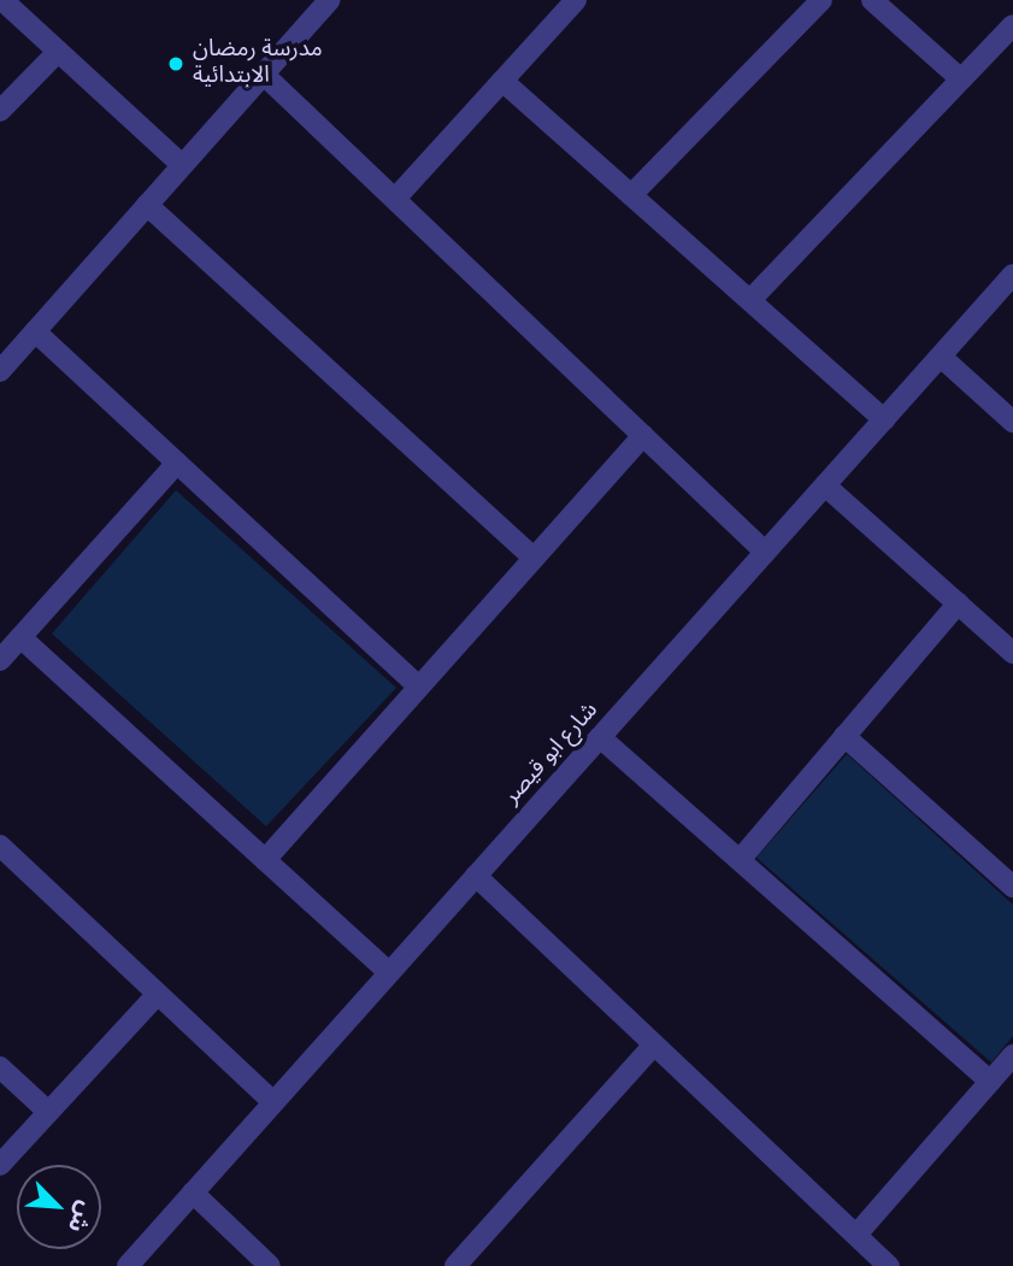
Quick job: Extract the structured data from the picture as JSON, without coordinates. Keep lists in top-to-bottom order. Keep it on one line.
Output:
{"streets":{"street":["شارع ابو قيصر"]},"places":["مدرسة رمضان الابتدائية"],"north":"bottom right"}
